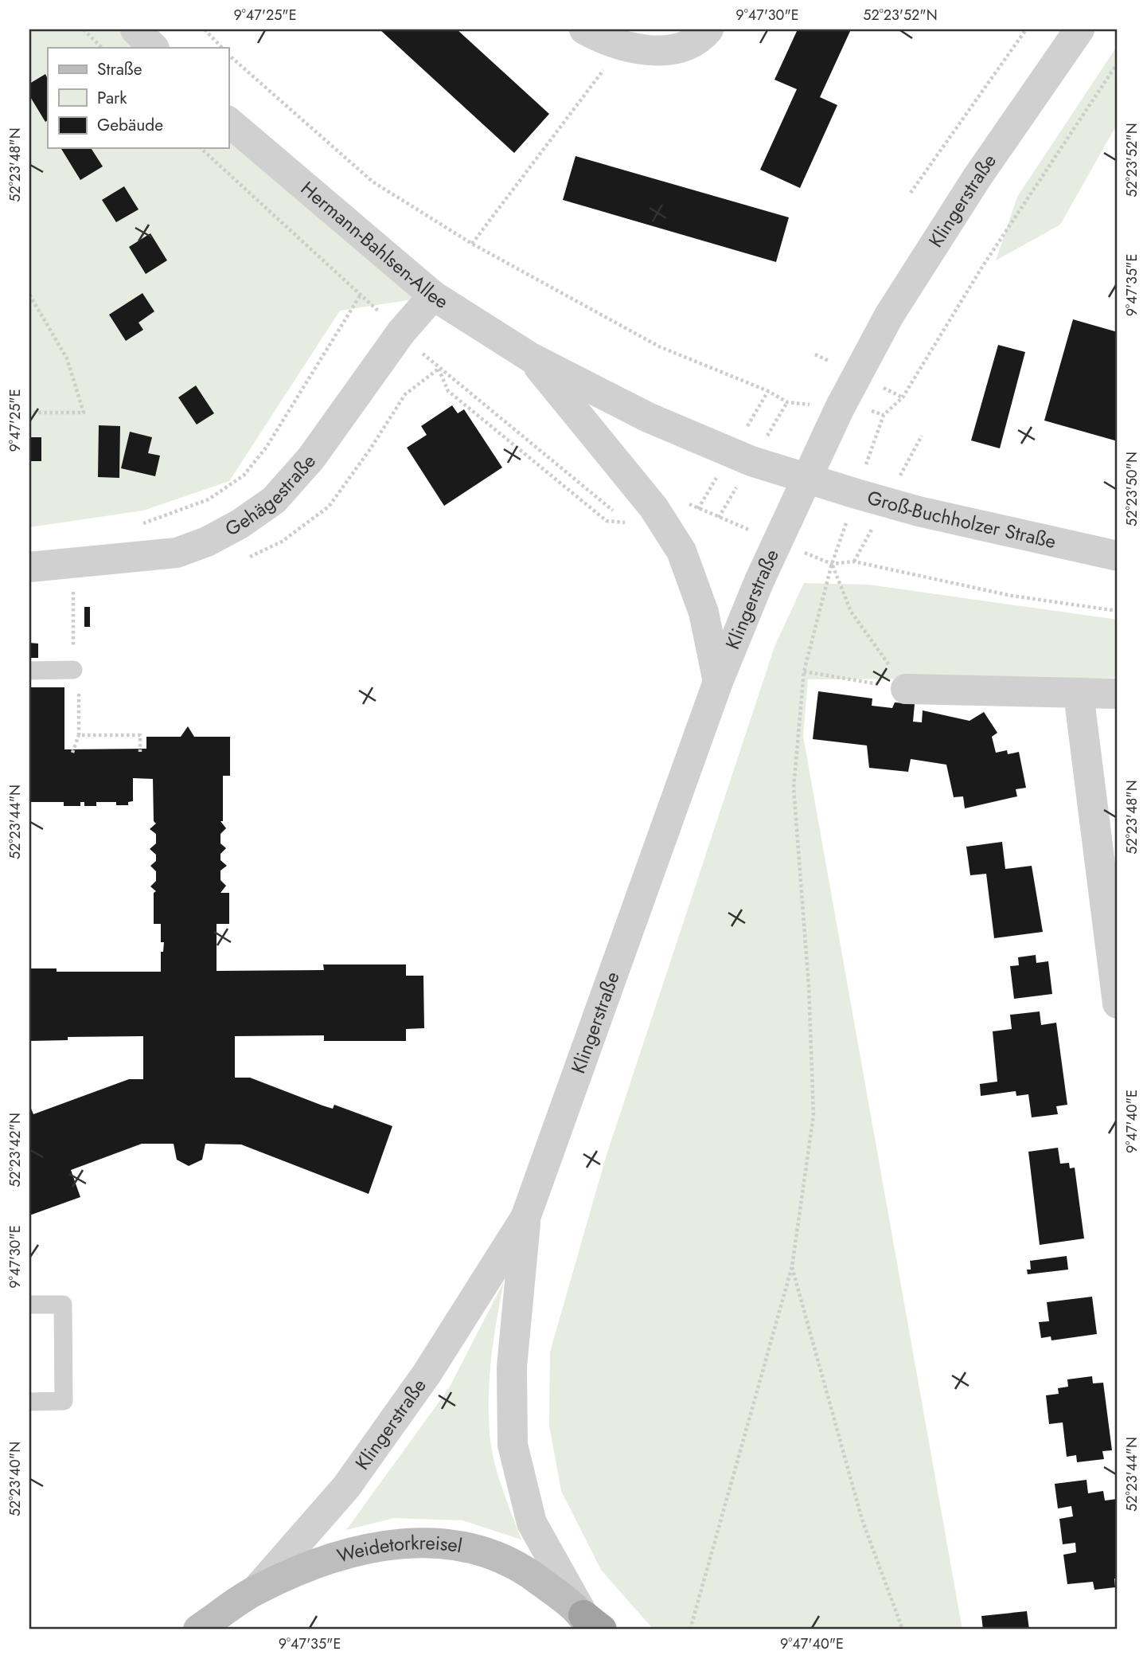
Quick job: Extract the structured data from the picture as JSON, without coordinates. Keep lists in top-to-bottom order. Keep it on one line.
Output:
{"streets":{"main road":["Weidetorkreisel"],"street":["Klingerstraße","Hermann-Bahlsen-Allee","Gehägestraße","Groß-Buchholzer Straße"]},"crossings":[["Klingerstraße","Hermann-Bahlsen-Allee"],["Klingerstraße","Groß-Buchholzer Straße"],["Klingerstraße","Weidetorkreisel"],["Hermann-Bahlsen-Allee","Gehägestraße"],["Hermann-Bahlsen-Allee","Groß-Buchholzer Straße"]],"legend":["Straße","Park","Gebäude"],"coordinates":["9°47'25\"E","9°47'30\"E","52°23'52\"N","52°23'48\"N","9°47'35\"E","52°23'50\"N","52°23'44\"N","9°47'40\"E","52°23'42\"N","52°23'40\"N"]}
